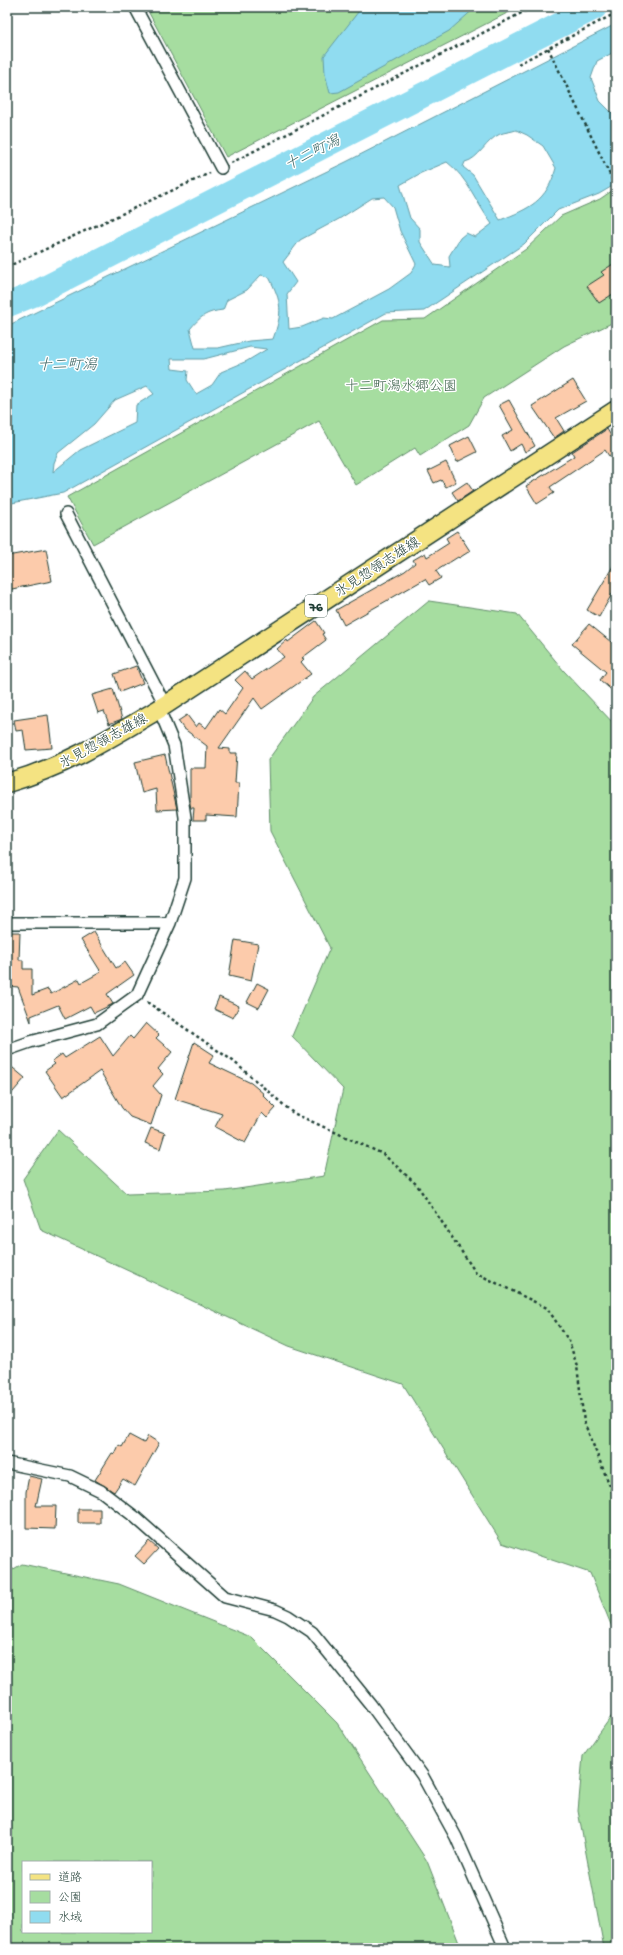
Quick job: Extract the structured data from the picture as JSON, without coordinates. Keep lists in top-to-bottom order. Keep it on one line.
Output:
{"streets":{"main road":["氷見惣領志雄線","76"]},"water":["十二町潟"],"parks":["十二町潟水郷公園"],"legend":["道路","公園","水域"]}
